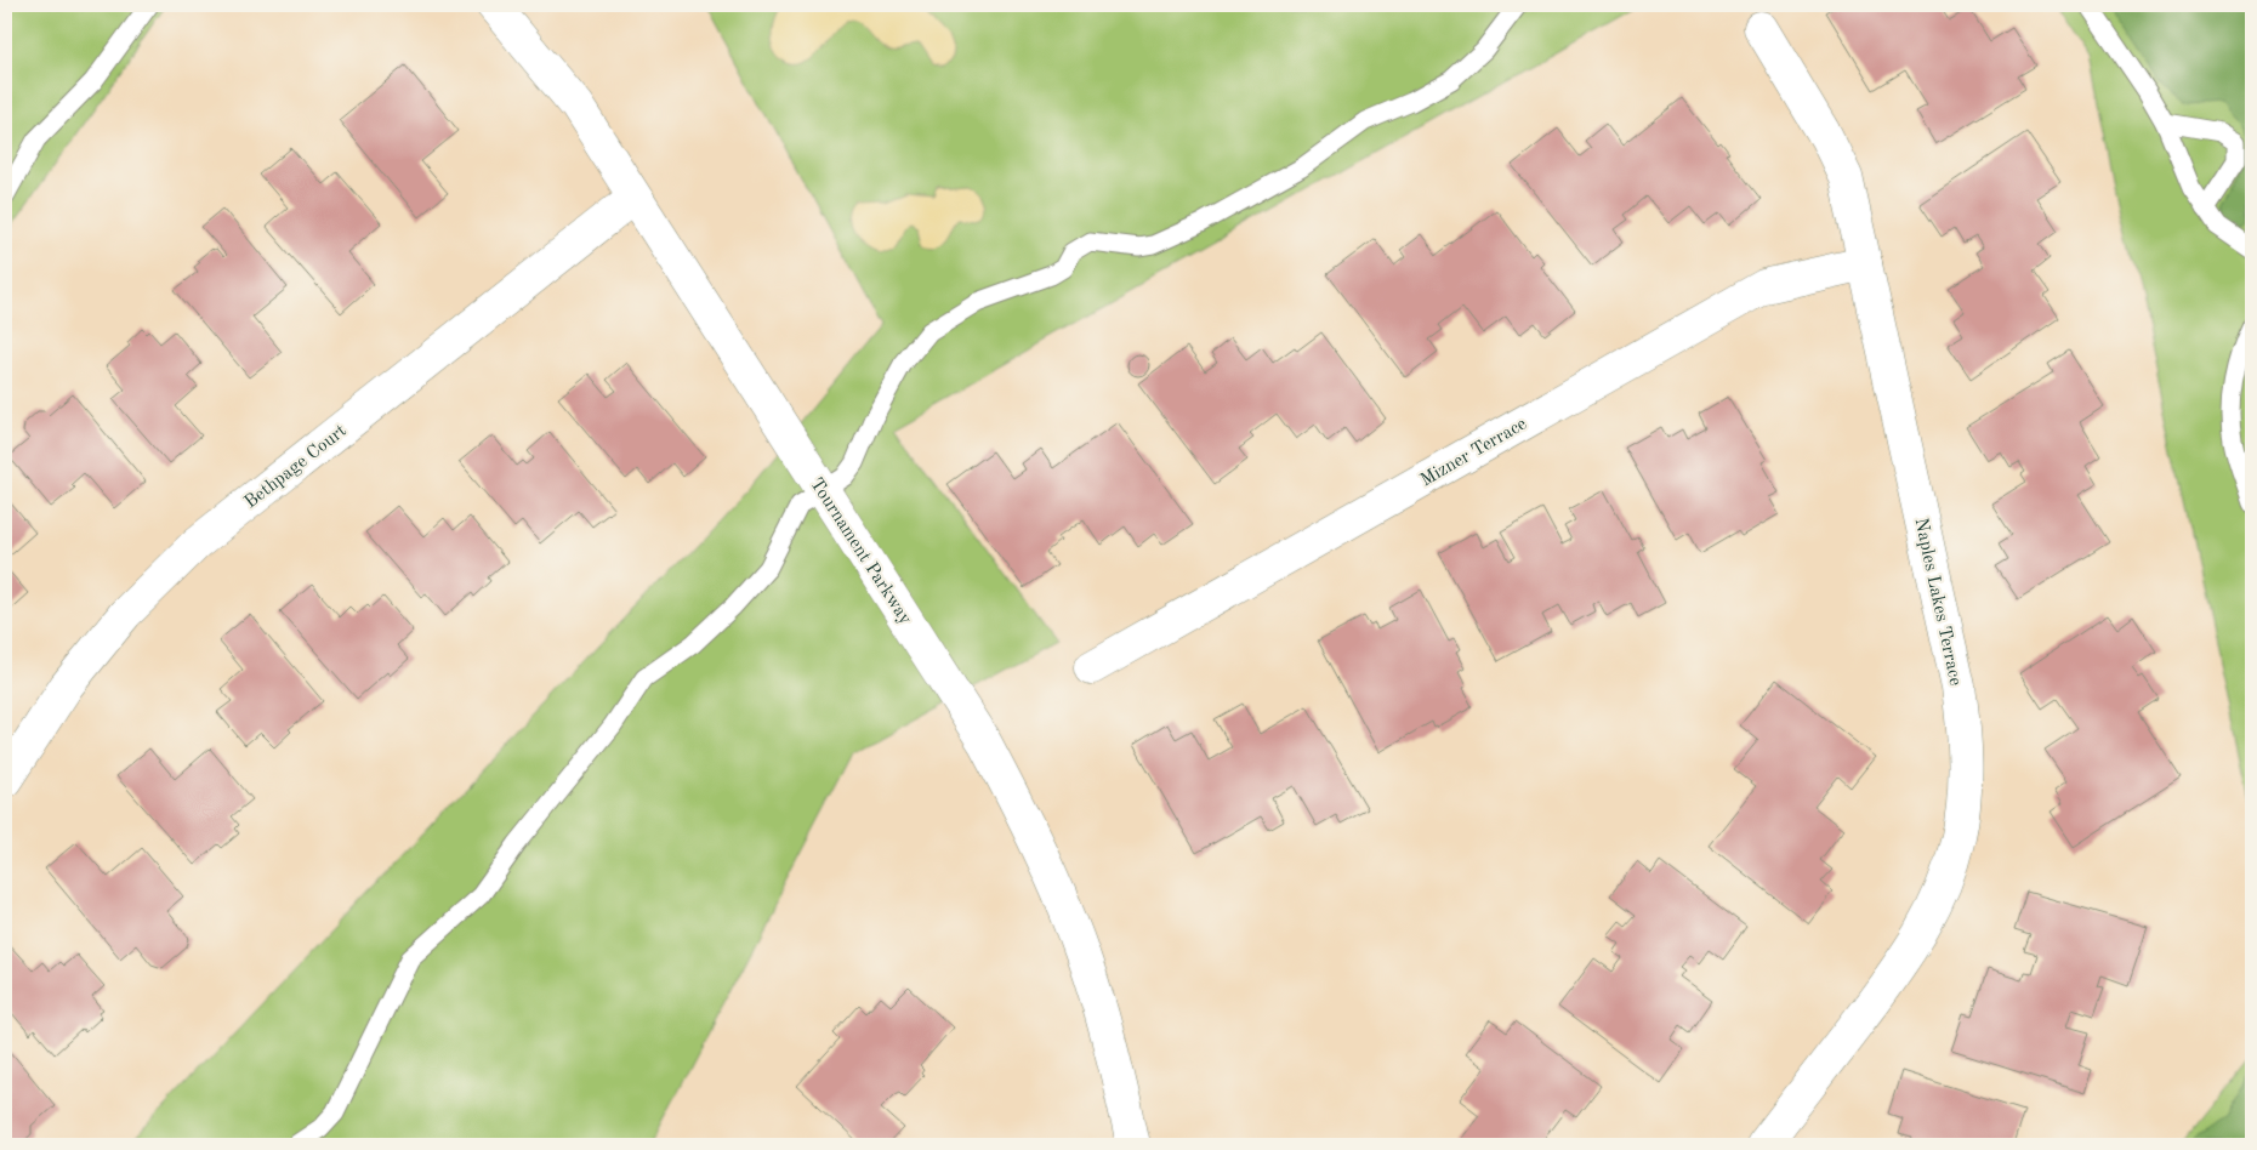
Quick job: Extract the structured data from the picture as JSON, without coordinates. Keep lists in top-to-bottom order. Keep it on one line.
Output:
{"streets":{"street":["Mizner Terrace","Bethpage Court","Tournament Parkway","Naples Lakes Terrace"]},"crossings":[["Mizner Terrace","Naples Lakes Terrace"],["Bethpage Court","Tournament Parkway"]]}
